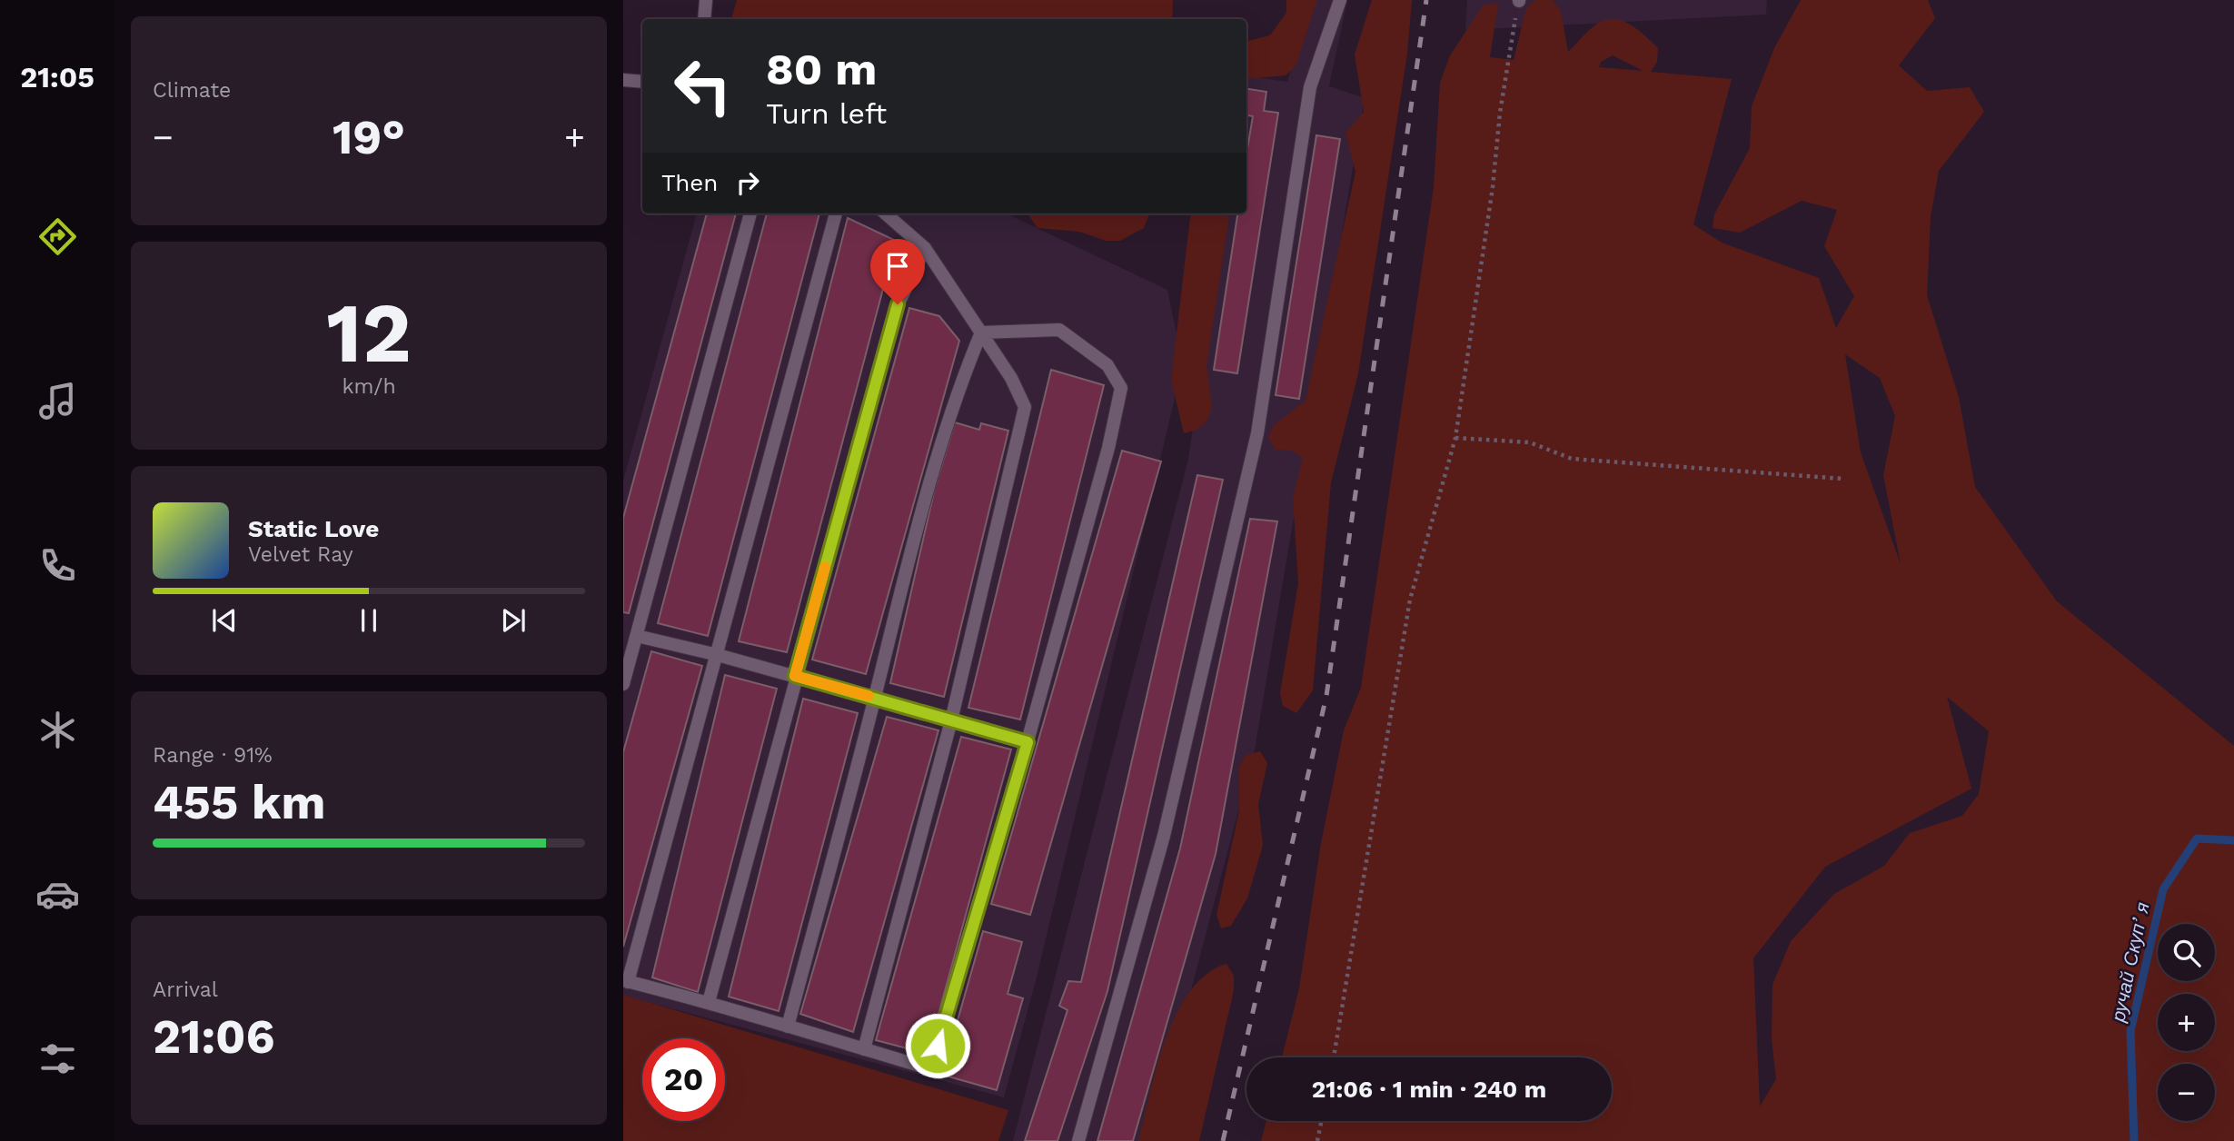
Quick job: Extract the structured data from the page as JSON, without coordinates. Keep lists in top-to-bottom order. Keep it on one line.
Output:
{"water":["ручай Скупʼя"],"page":{"tabs":"21:05","tile":["Climate",["12","km/h"],["Range · 91%","455 km"],["Arrival","21:06"]],"turn":["80 m","Turn left"],"heat":["−","19°","+"],"then":"Then","song":["Static Love","Velvet Ray"],"map_buttons":["+","−"],"limit":"20","trip":"21:06 · 1 min · 240 m"}}
